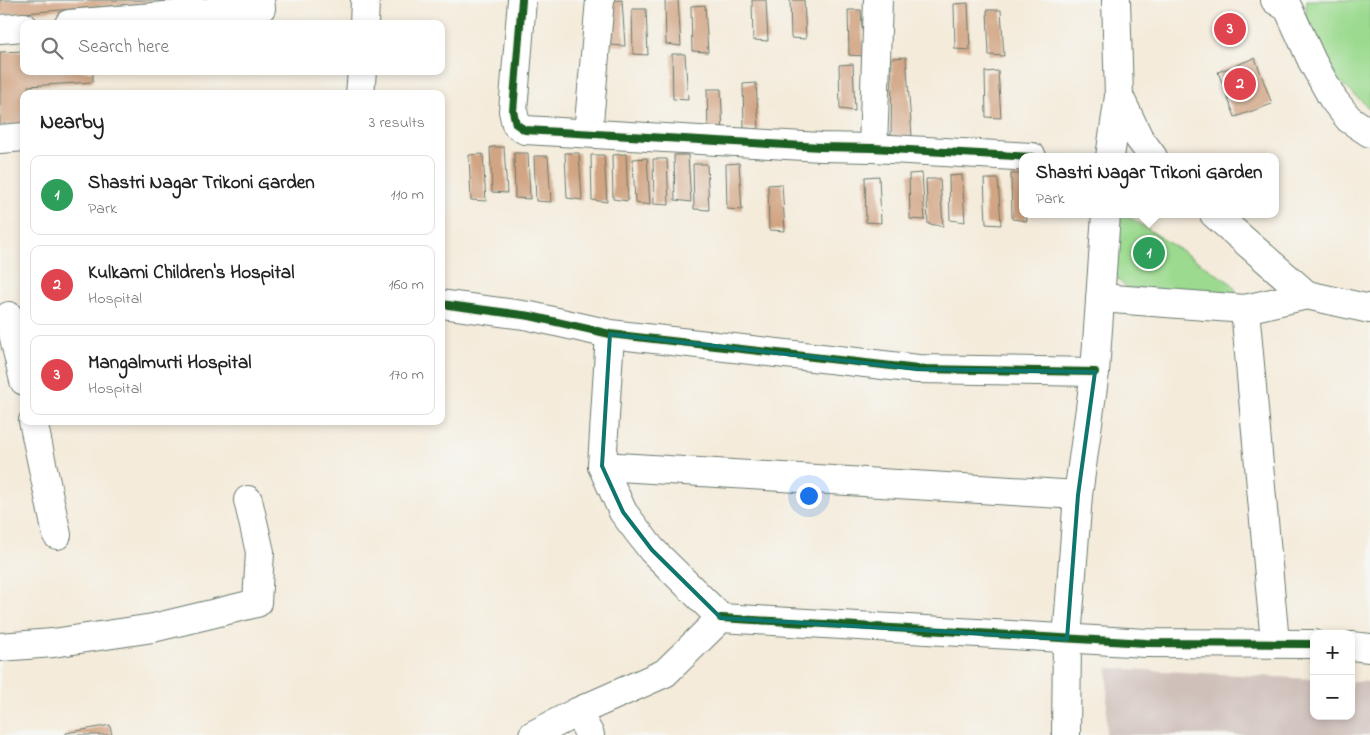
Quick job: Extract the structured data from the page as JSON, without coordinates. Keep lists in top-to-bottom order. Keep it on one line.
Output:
{"page":{"pins":["3","2","1"],"search":"Search here","heading":["Nearby","3 results"],"popup":["Shastri Nagar Trikoni Garden","Park"],"list":[{"mark":"1","name":"Shastri Nagar Trikoni Garden","note":"Park","value":"110 m"},{"mark":"2","name":"Kulkarni Children's Hospital","note":"Hospital","value":"160 m"},{"mark":"3","name":"Mangalmurti Hospital","note":"Hospital","value":"170 m"}],"map_buttons":["+","−"]}}
